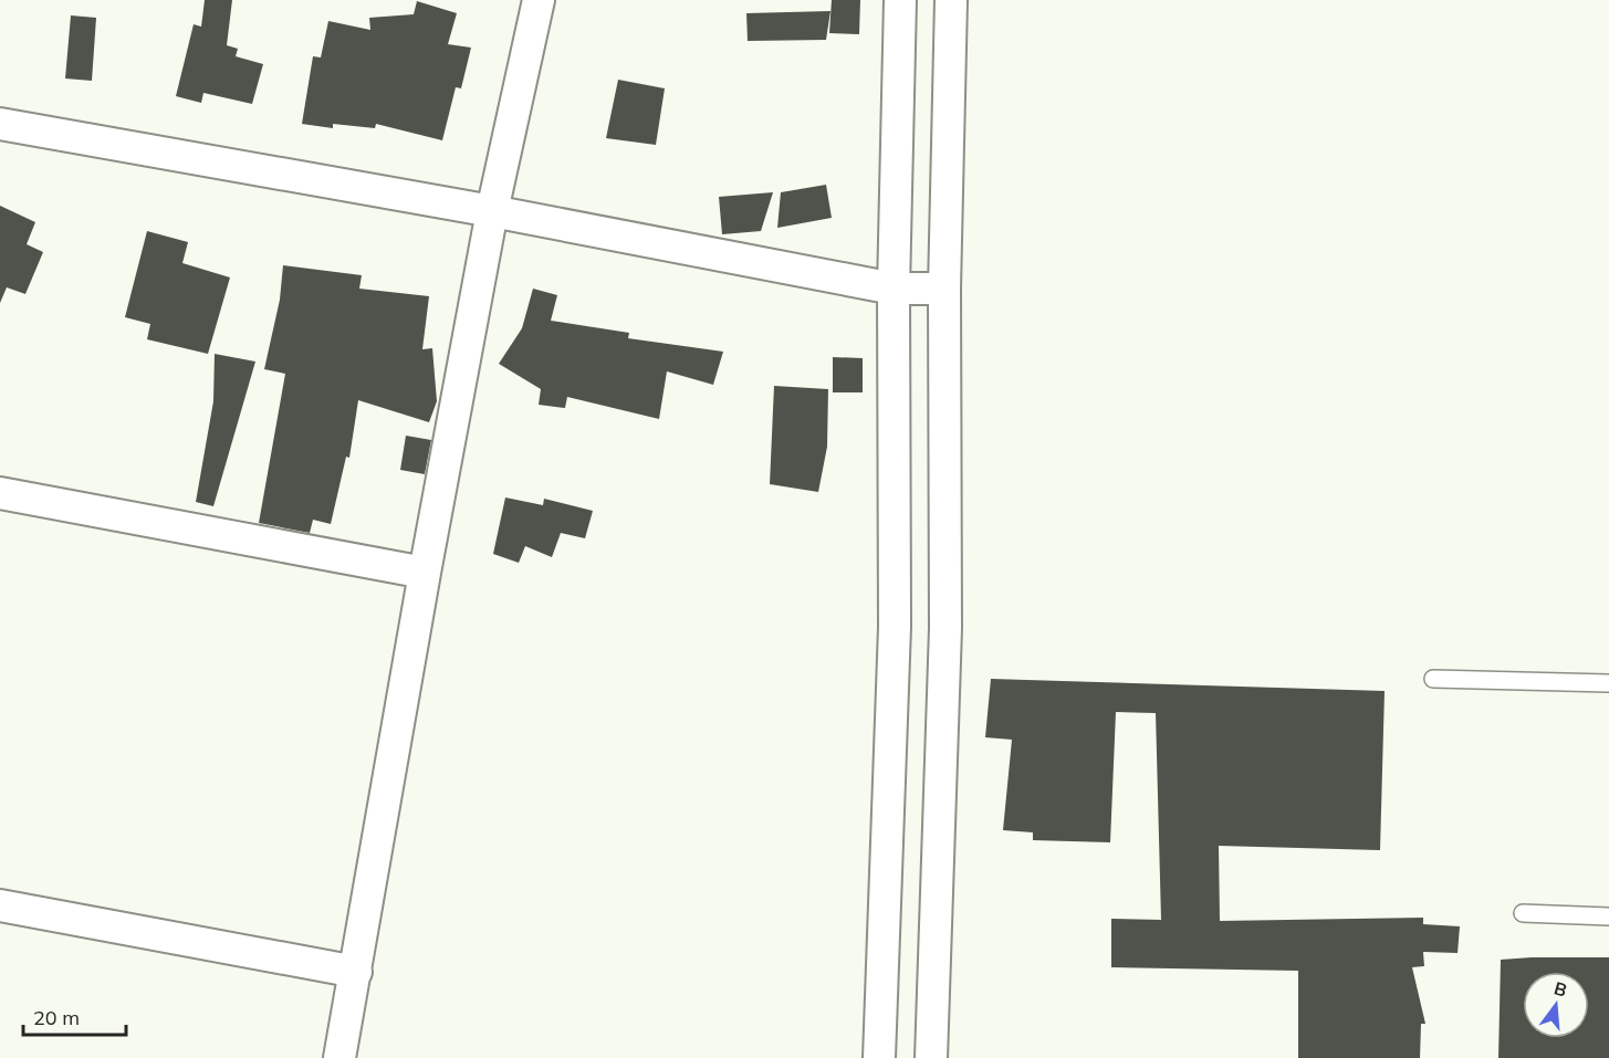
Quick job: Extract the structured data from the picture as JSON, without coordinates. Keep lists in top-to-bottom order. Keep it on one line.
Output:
{"scale_bar":"20 m","north":"top"}
